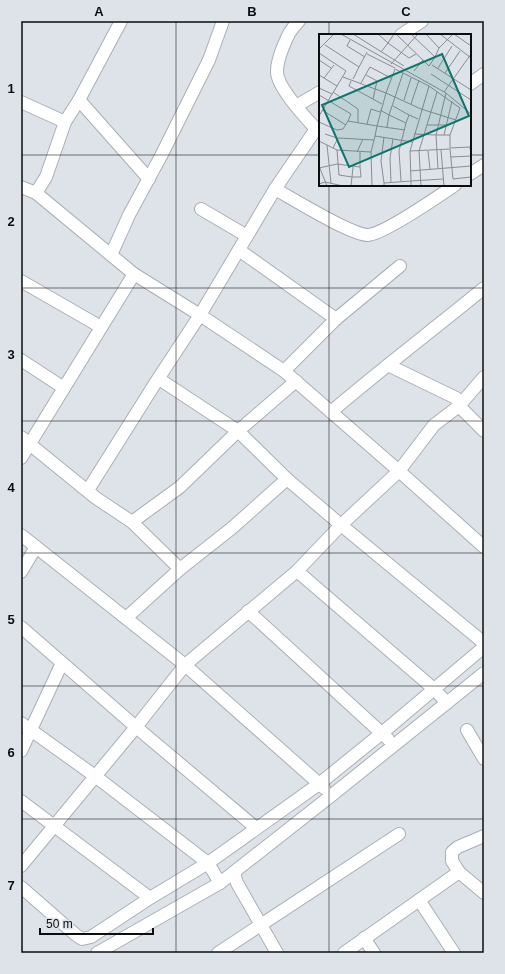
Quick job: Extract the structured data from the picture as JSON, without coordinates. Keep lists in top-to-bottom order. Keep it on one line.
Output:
{"scale_bar":"50 m","grid":{"columns":["A","B","C"],"rows":["1","2","3","4","5","6","7"]}}
